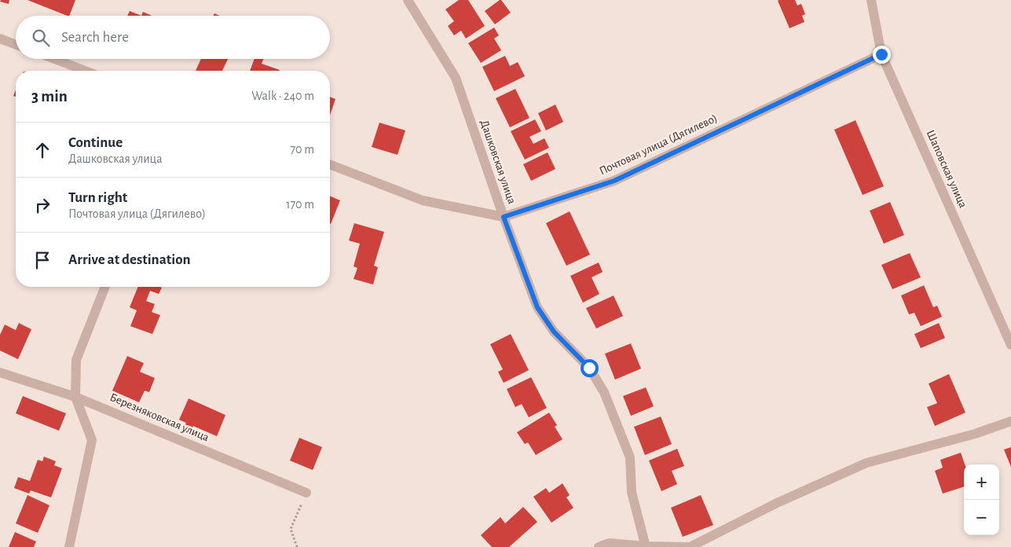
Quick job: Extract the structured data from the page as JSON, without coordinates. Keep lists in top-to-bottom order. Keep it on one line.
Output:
{"streets":{"street":["Почтовая улица (Дягилево)","Дашковская улица","Шаповская улица","Березняковская улица"]},"crossings":[["Почтовая улица (Дягилево)","Дашковская улица"],["Почтовая улица (Дягилево)","Шаповская улица"]],"page":{"search":"Search here","heading":["3 min","Walk · 240 m"],"list":[["Continue","Дашковская улица","70 m"],["Turn right","Почтовая улица (Дягилево)","170 m"],"Arrive at destination"],"map_buttons":["+","−"]}}
